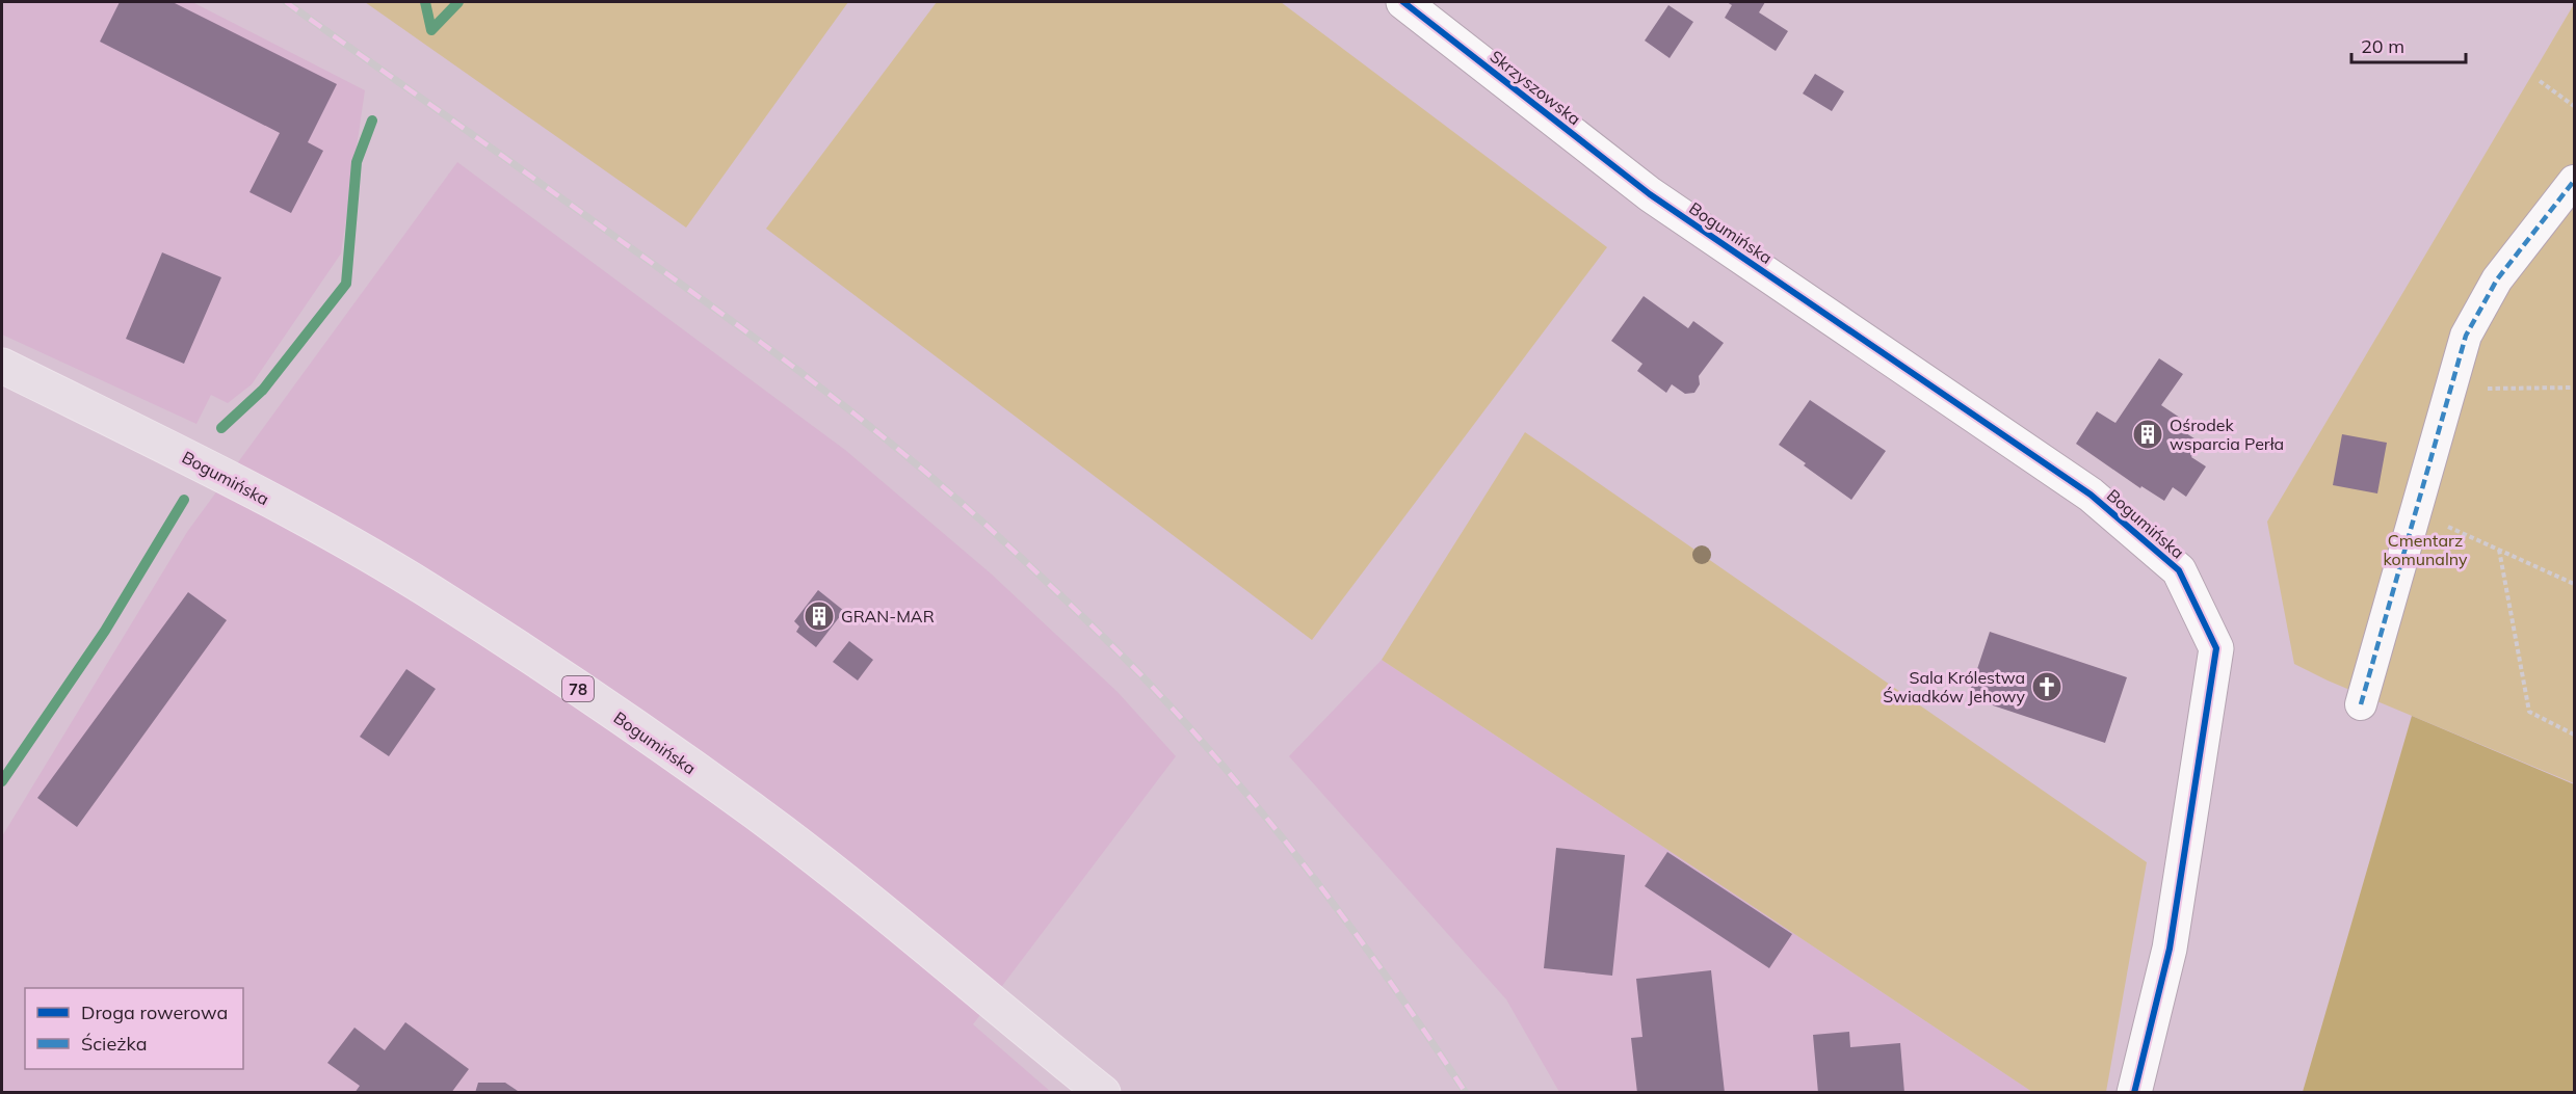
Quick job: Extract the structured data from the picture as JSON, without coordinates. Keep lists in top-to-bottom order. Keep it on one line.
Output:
{"streets":{"main road":["Bogumińska","78"],"street":["Skrzyszowska"]},"crossings":[["Skrzyszowska","Bogumińska"]],"parks":["Cmentarz komunalny"],"places":{"building":["Ośrodek wsparcia Perła","GRAN-MAR"],"church":["Sala Królestwa Świadków Jehowy"]},"legend":["Droga rowerowa","Ścieżka"],"scale_bar":"20 m"}
